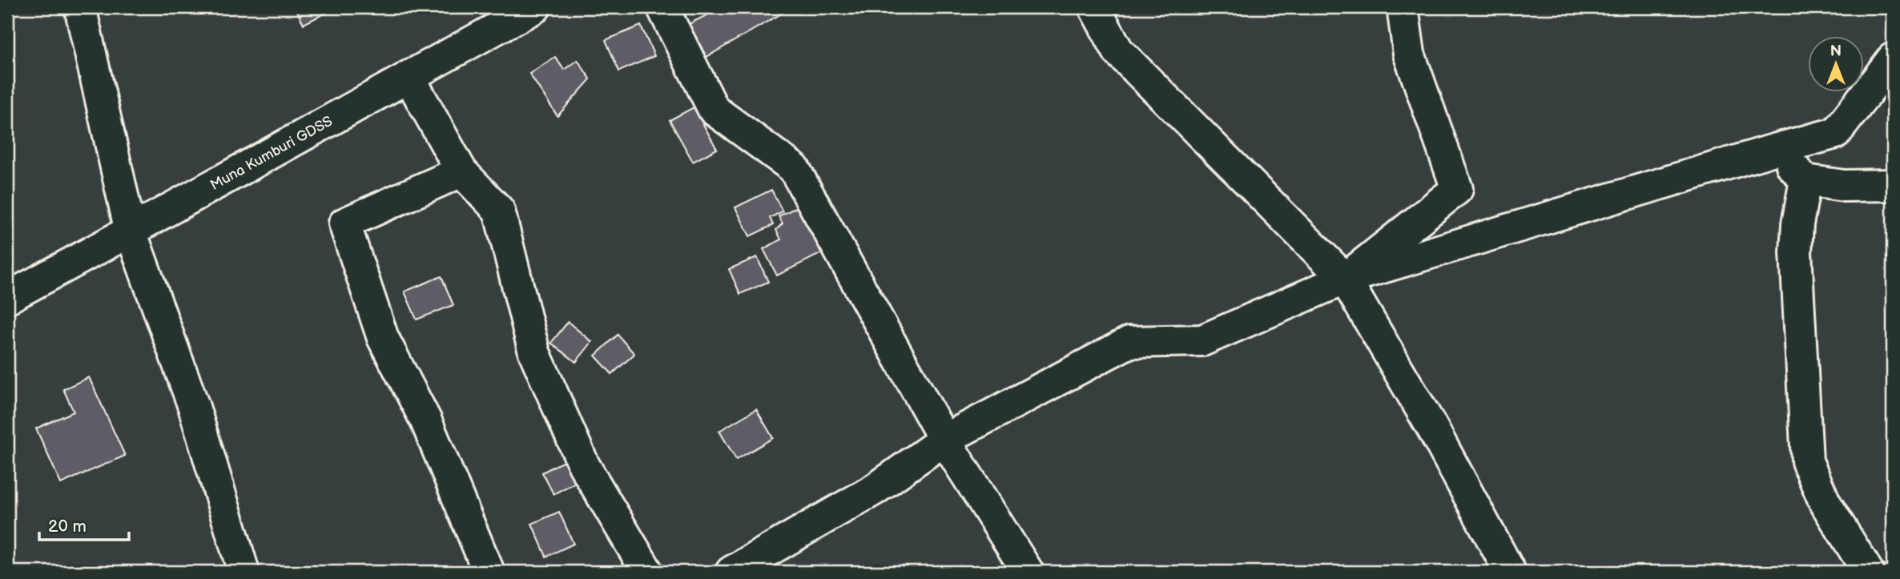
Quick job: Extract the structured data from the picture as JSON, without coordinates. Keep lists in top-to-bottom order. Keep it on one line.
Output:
{"streets":{"main road":["Muna Kumburi GDSS"]},"scale_bar":"20 m","north":"top"}
